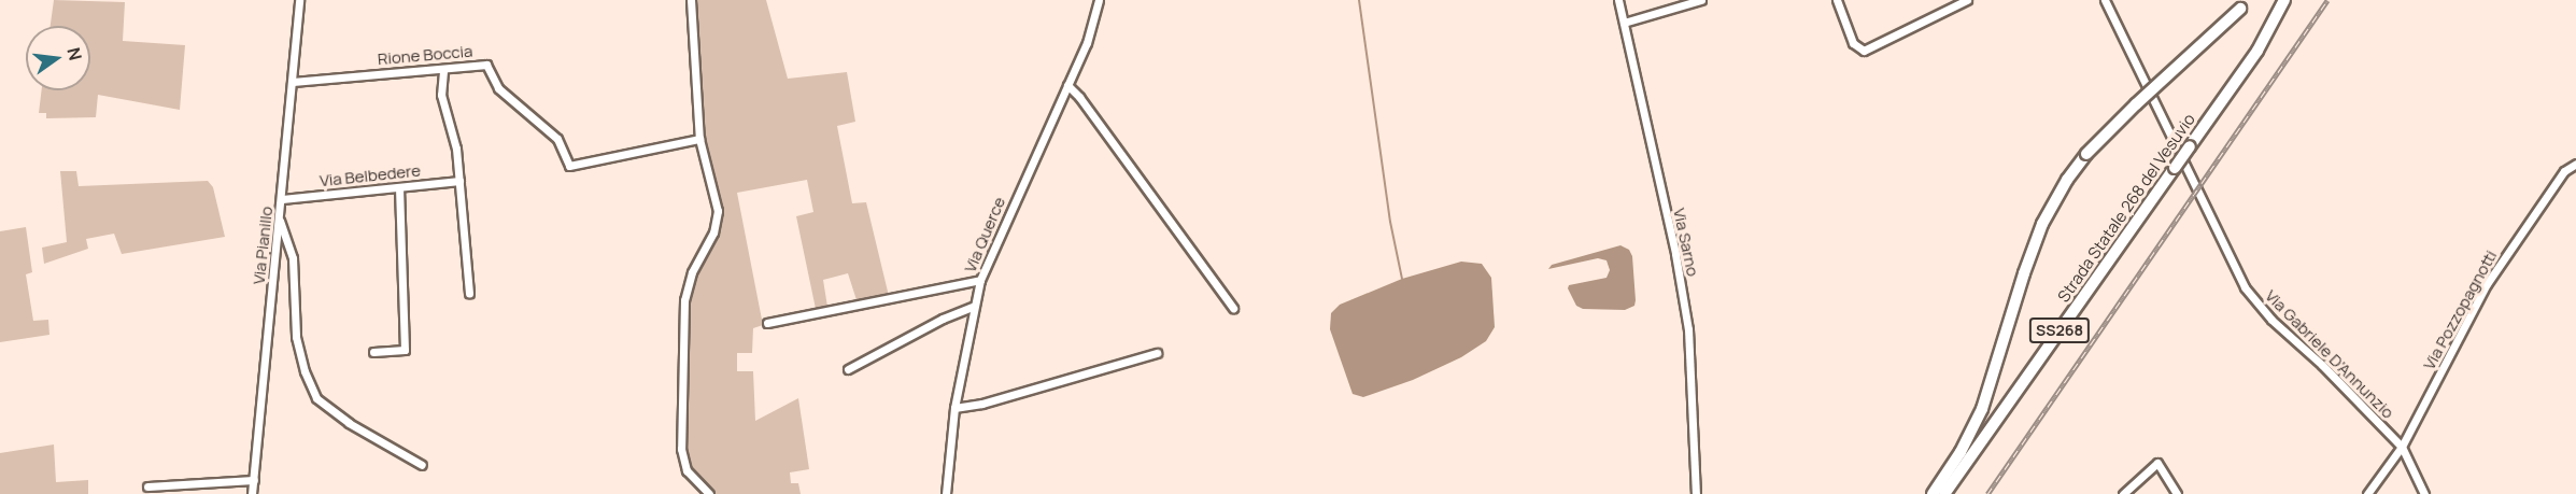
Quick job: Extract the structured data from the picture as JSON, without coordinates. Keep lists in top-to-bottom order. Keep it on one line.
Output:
{"streets":{"highway":["Strada Statale 268 del Vesuvio","SS268"],"street":["Rione Boccia","Via Belbedere","Via Querce","Via Sarno","Via Pianillo","Via Pozzopagnotti","Via Gabriele D'Annunzio"]},"crossings":[["Rione Boccia","Via Pianillo"],["Via Belbedere","Via Pianillo"],["Via Pozzopagnotti","Via Gabriele D'Annunzio"]],"north":"right"}
